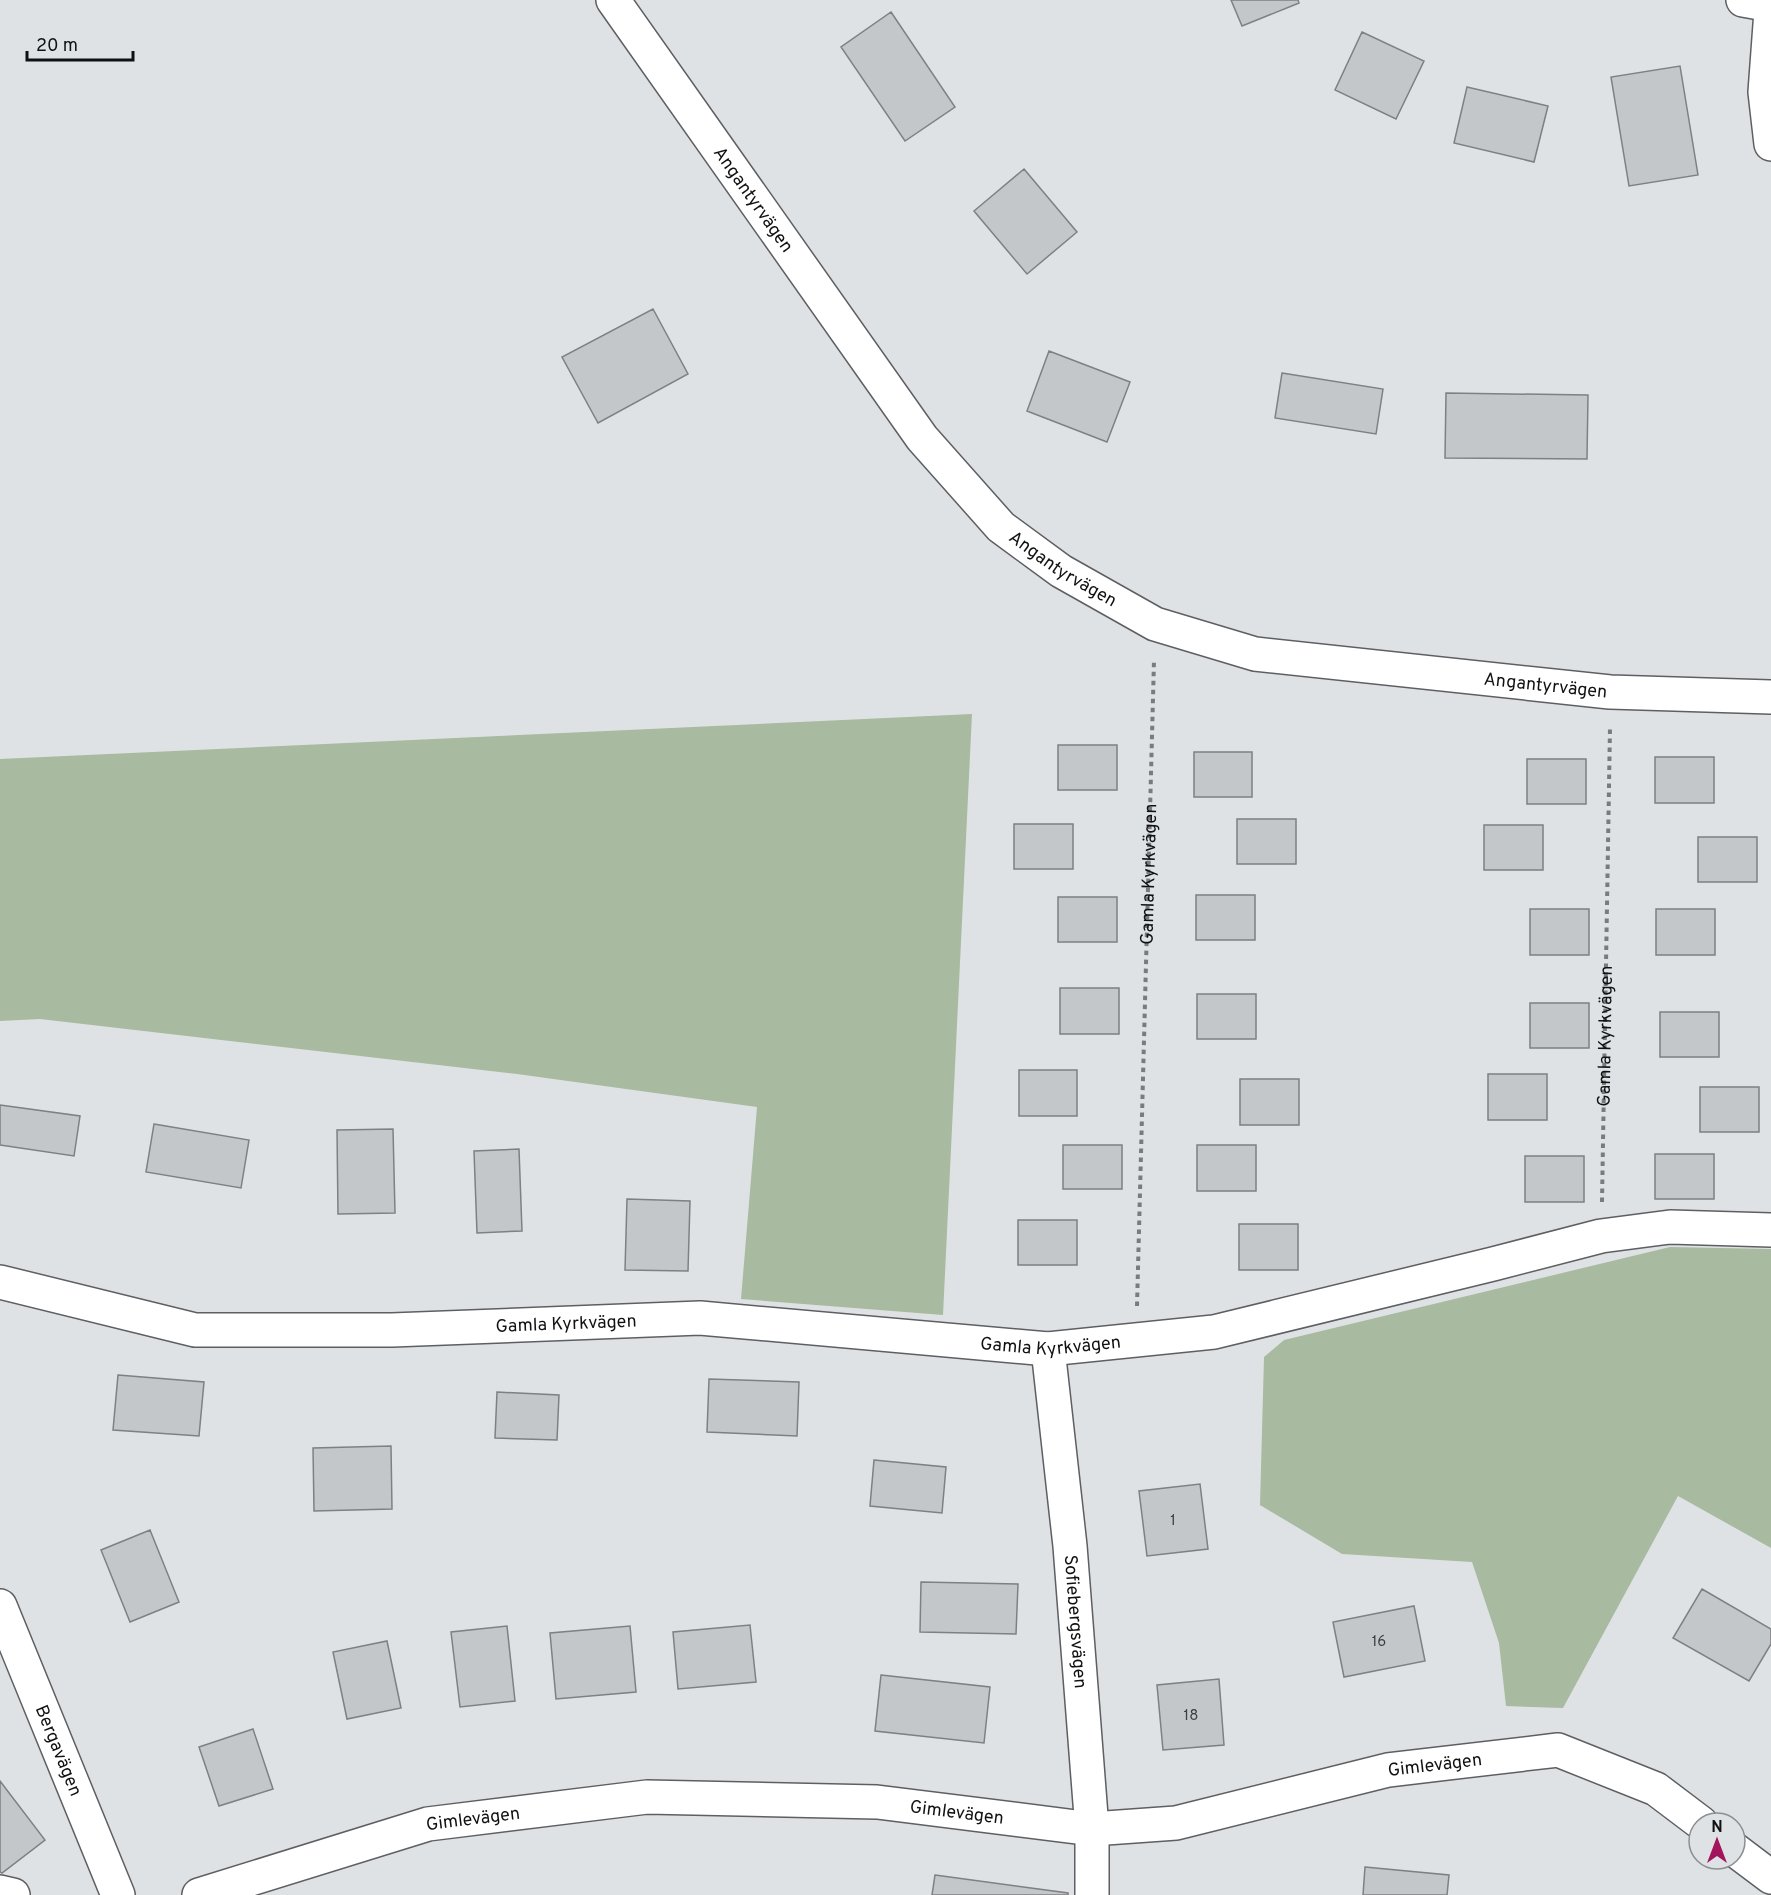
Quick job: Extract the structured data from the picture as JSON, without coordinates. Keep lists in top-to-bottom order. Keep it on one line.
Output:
{"streets":{"street":["Angantyrvägen","Gamla Kyrkvägen","Sofiebergsvägen","Bergavägen","Gimlevägen"]},"crossings":[["Angantyrvägen","Gamla Kyrkvägen"],["Gamla Kyrkvägen","Sofiebergsvägen"],["Sofiebergsvägen","Gimlevägen"]],"house_numbers":["1","16","18"],"scale_bar":"20 m","north":"top"}
